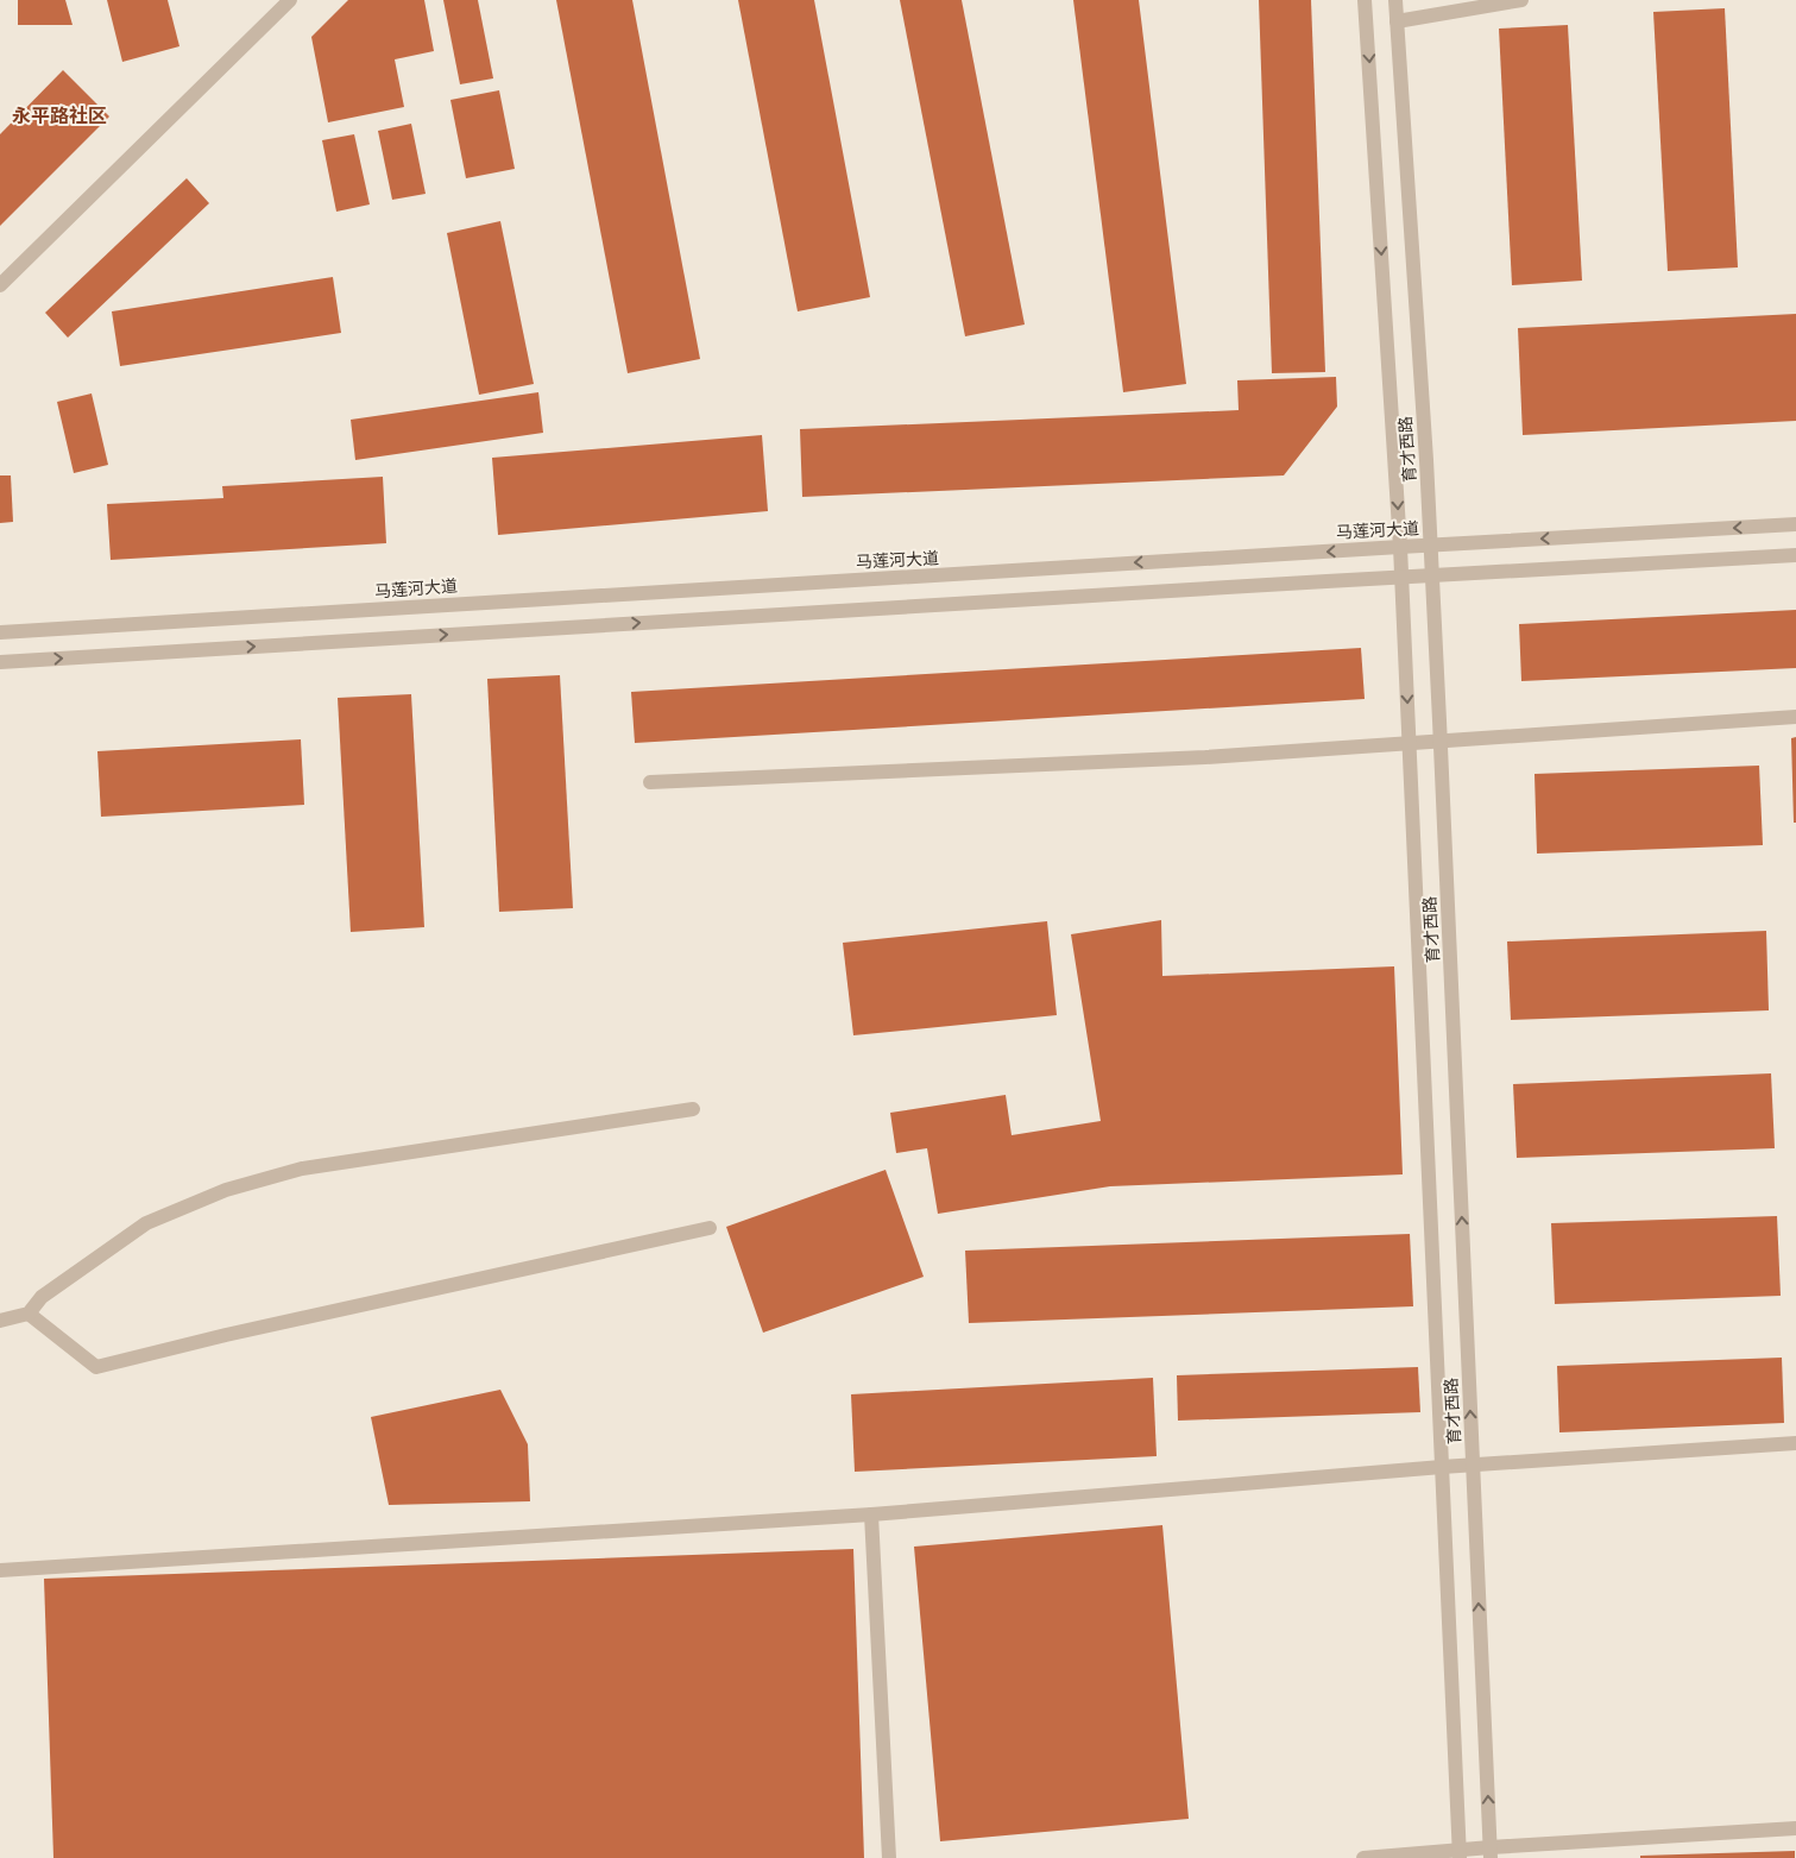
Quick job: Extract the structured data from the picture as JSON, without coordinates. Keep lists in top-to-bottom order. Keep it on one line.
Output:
{"streets":{"street":["育才西路","马莲河大道"]},"crossings":[["育才西路","马莲河大道"]],"districts":["永平路社区"]}
